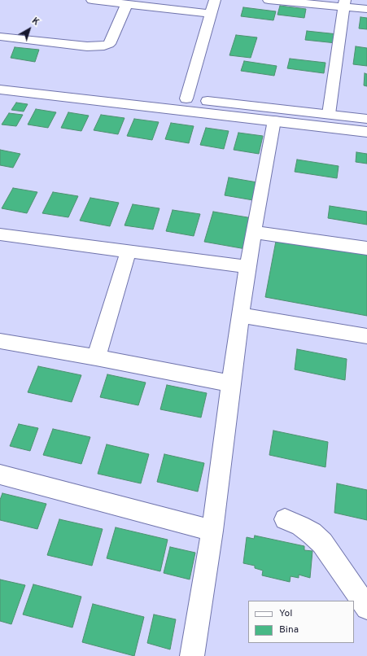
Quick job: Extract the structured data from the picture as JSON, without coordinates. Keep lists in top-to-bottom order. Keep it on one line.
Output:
{"legend":["Yol","Bina"],"north":"top right"}
